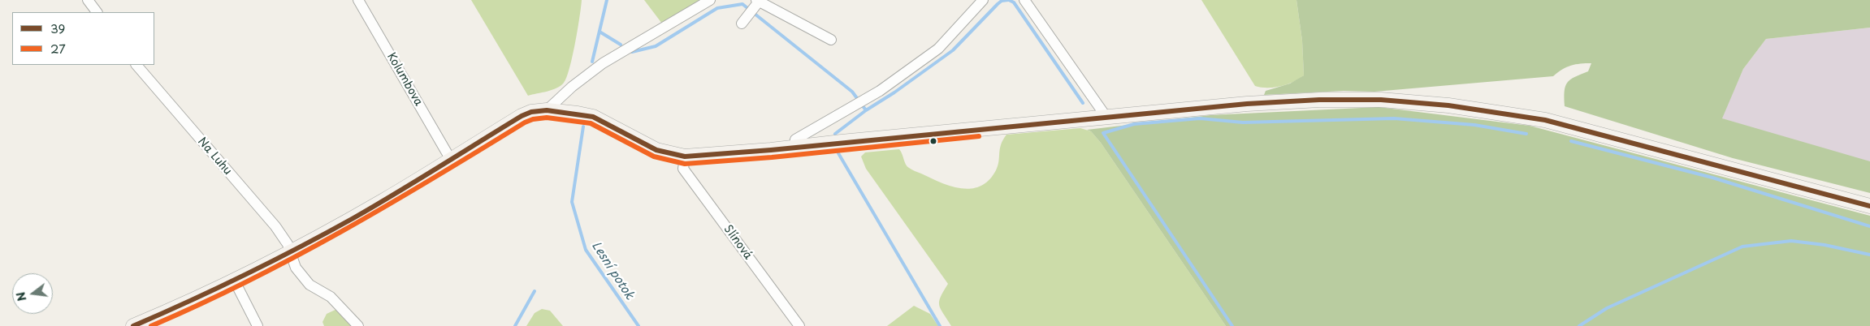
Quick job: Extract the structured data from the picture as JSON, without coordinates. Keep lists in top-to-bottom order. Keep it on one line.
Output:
{"streets":{"street":["Kolumbova","Na Luhu","Slínová"]},"water":["Lesní potok"],"lines":["transit line 39","transit line 27"],"legend":["39","27"],"north":"left"}
